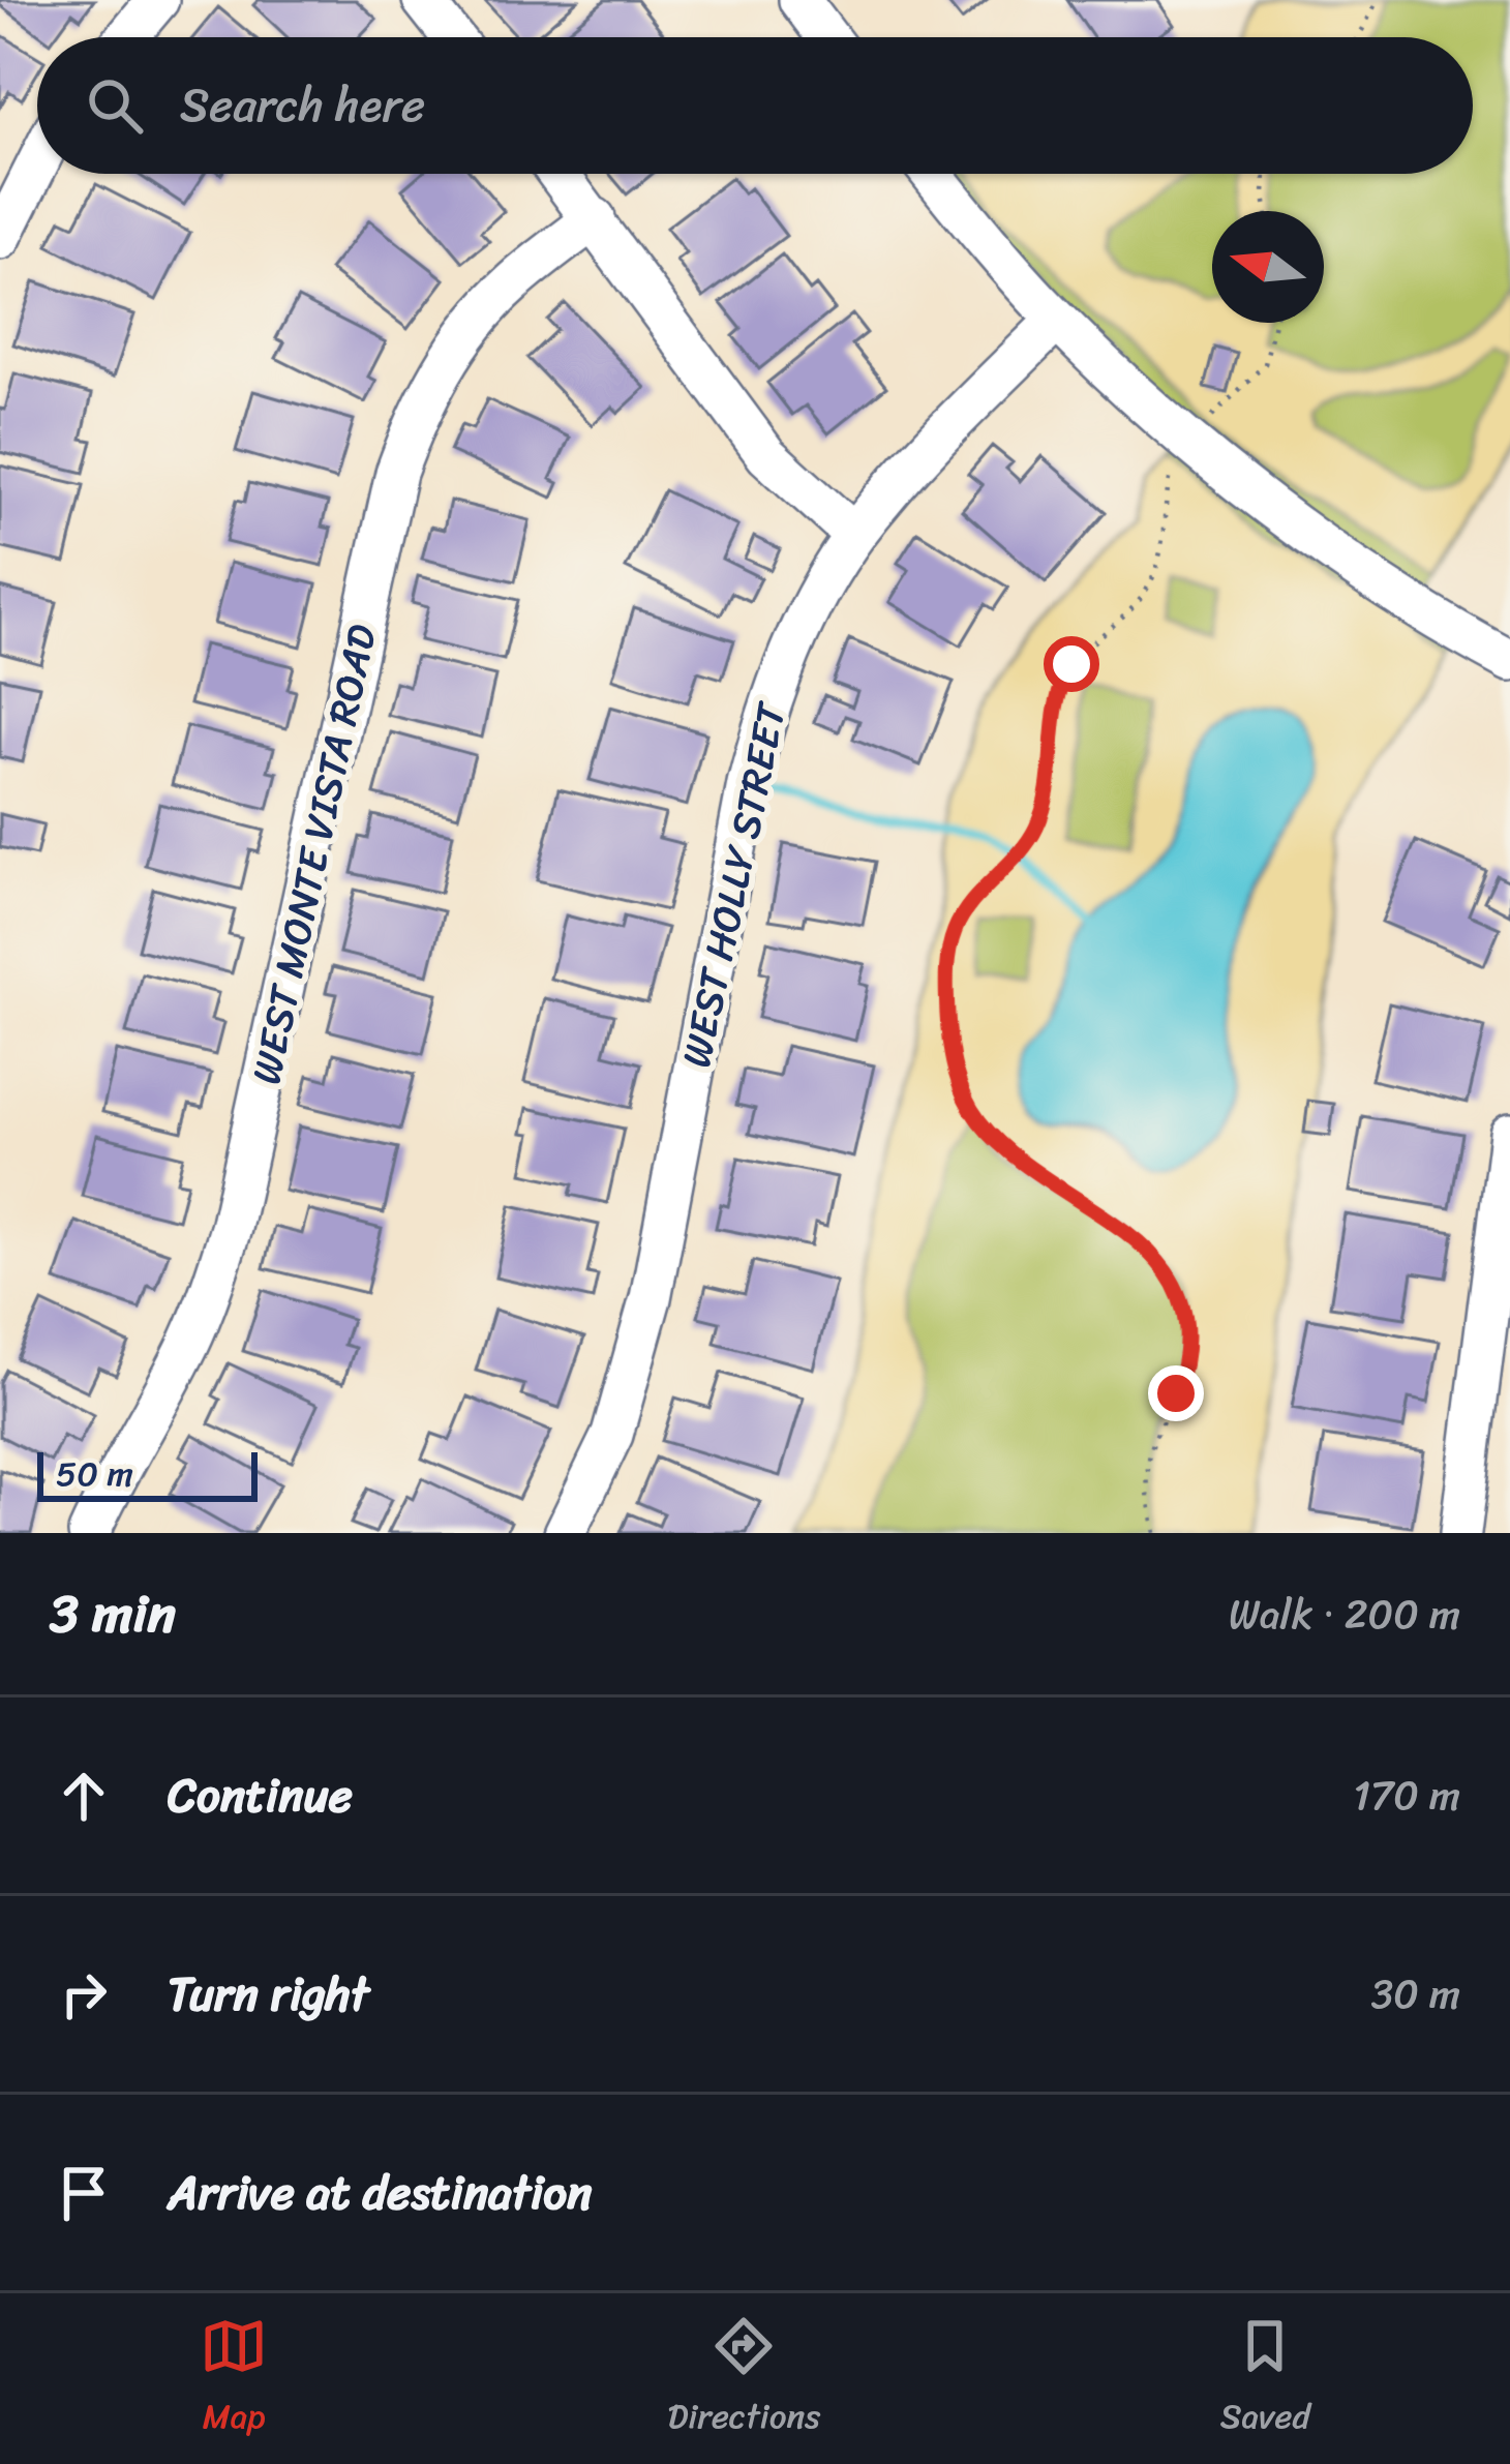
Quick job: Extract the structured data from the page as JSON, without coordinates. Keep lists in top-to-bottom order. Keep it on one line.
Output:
{"streets":{"street":["WEST MONTE VISTA ROAD","WEST HOLLY STREET"]},"scale_bar":"50 m","north":"left","page":{"search":"Search here","scale":"50 m","heading":["3 min","Walk · 200 m"],"list":[["Continue","170 m"],["Turn right","30 m"],"Arrive at destination"],"nav":["Map","Directions","Saved"]}}
